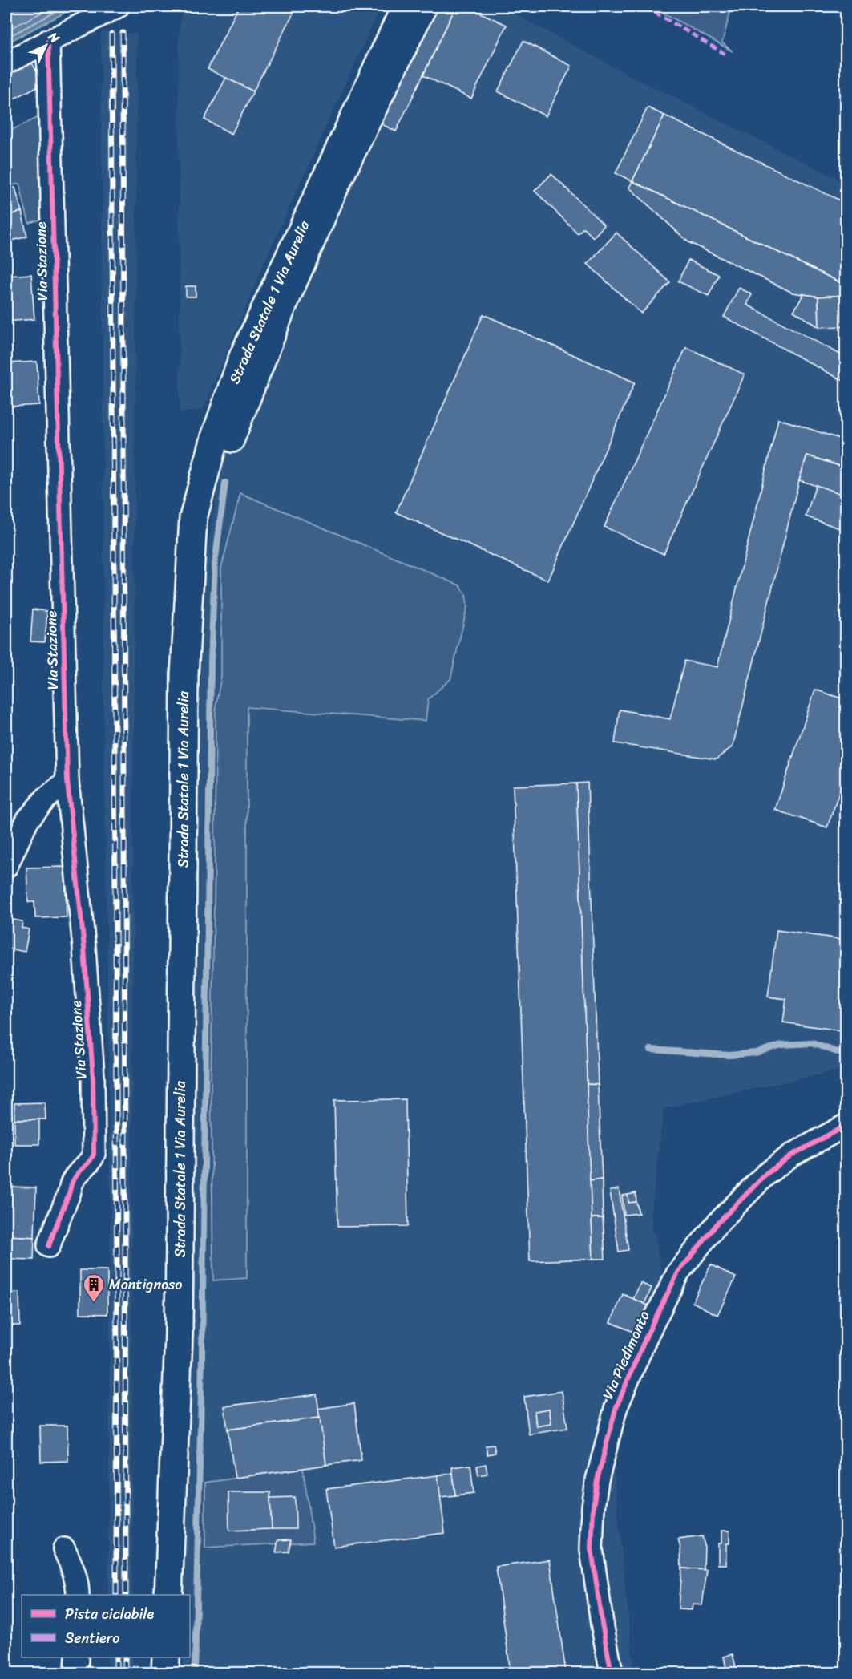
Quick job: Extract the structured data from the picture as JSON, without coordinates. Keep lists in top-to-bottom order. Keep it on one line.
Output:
{"streets":{"main road":["Strada Statale 1 Via Aurelia"],"street":["Via Stazione","Via Piedimonto"]},"places":{"building":["Montignoso"]},"legend":["Pista ciclabile","Sentiero"],"north":"top right"}
